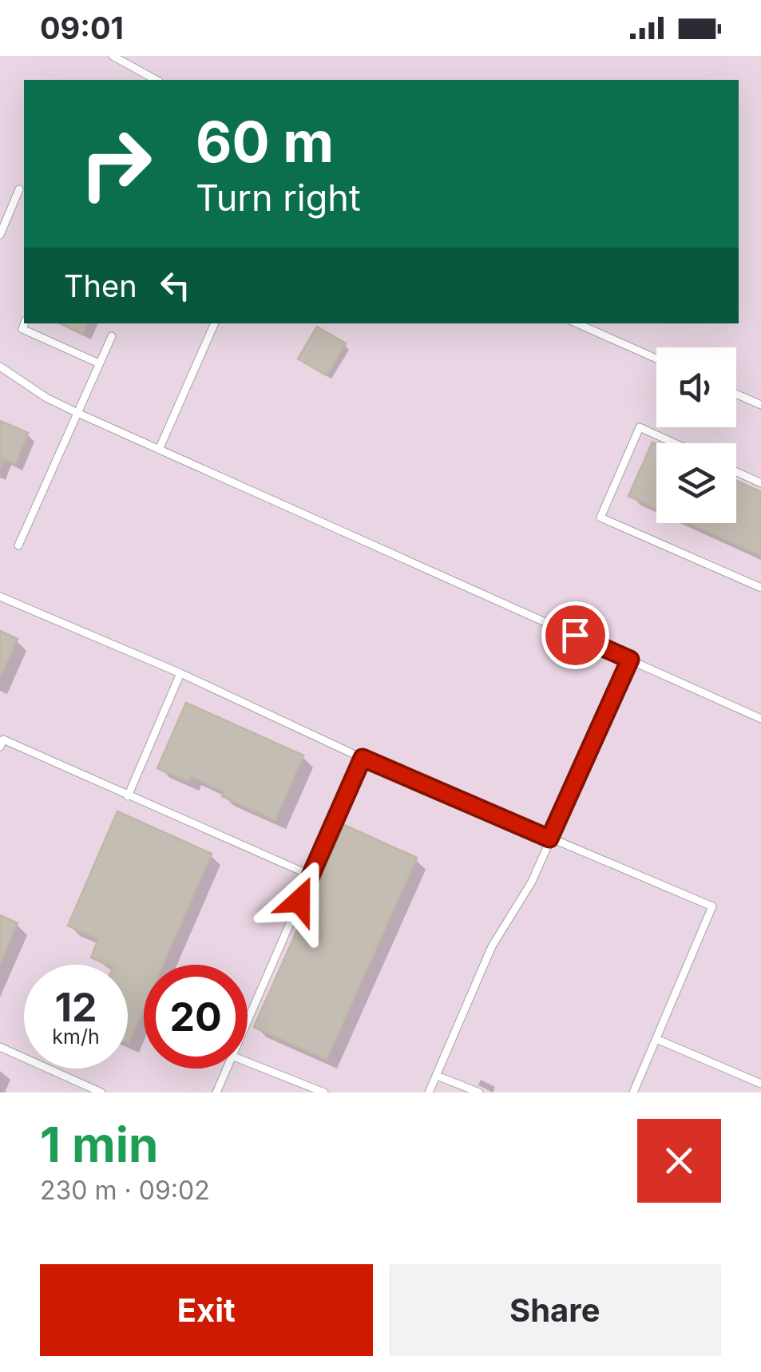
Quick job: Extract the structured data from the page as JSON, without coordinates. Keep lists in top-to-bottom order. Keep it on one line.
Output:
{"page":{"status":"09:01","turn":["60 m","Turn right"],"then":"Then","speed":"12 km/h","limit":"20","heading":["1 min","230 m · 09:02"],"buttons":["Exit","Share"]}}
